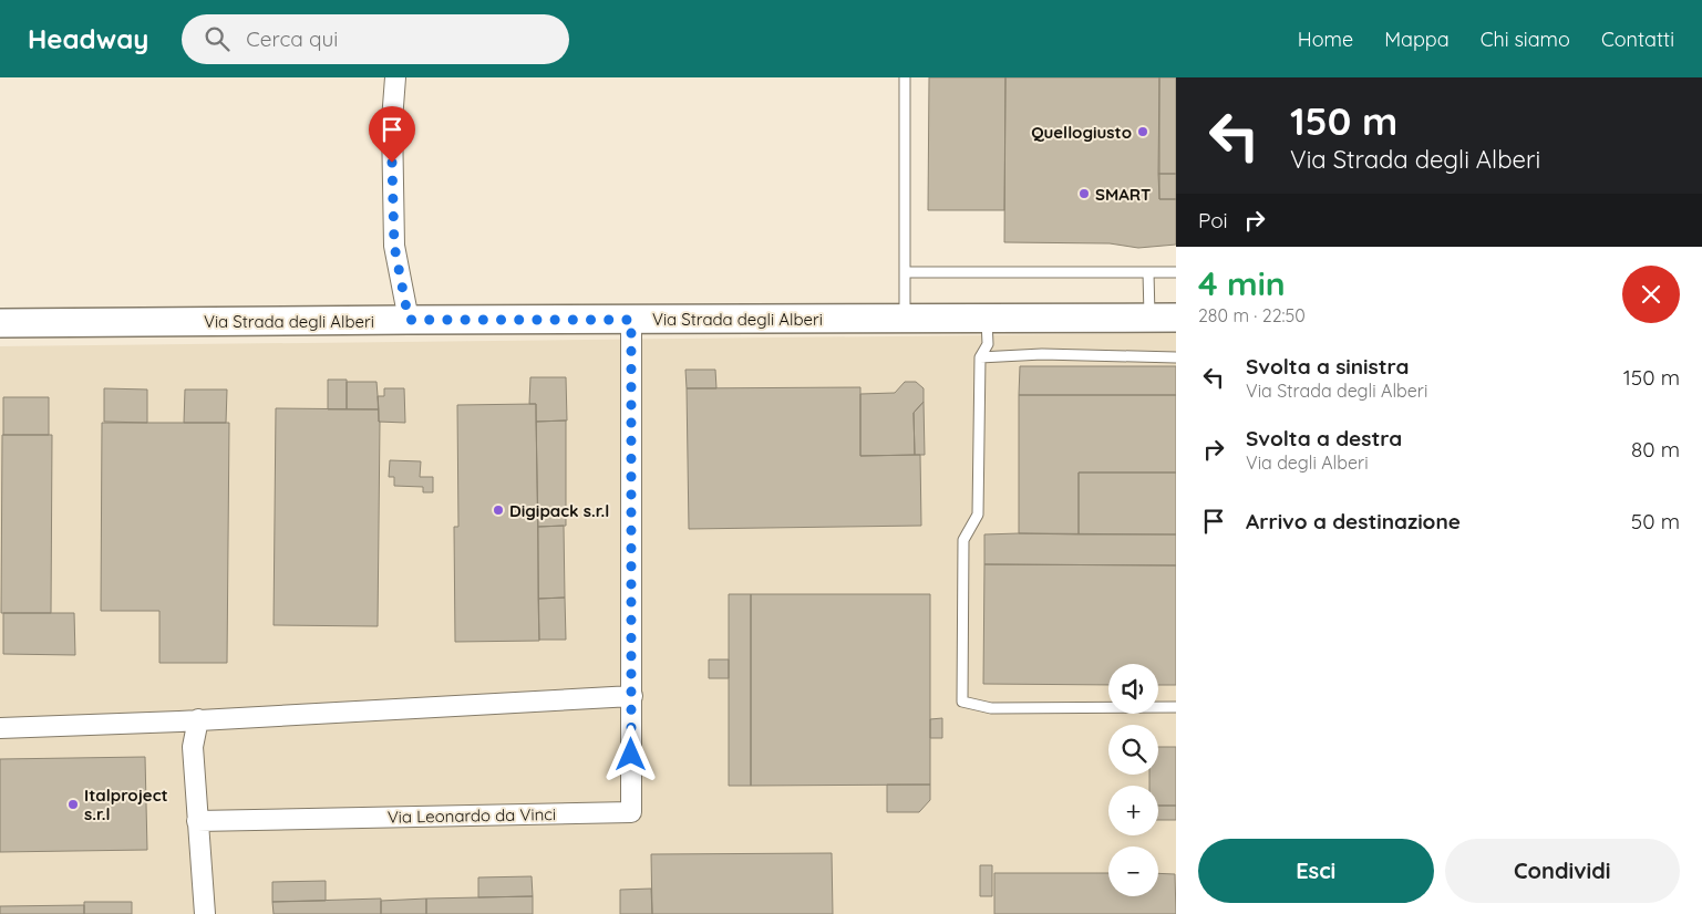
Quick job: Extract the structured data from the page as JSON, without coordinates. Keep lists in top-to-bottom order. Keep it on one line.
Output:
{"streets":{"main road":["Via Strada degli Alberi"],"street":["Via Leonardo da Vinci"]},"crossings":[["Via Strada degli Alberi","Via Leonardo da Vinci"]],"places":["Quellogiusto","SMART","Digipack s.r.l","Italproject s.r.l"],"page":{"header":"Headway","search":"Cerca qui","nav":["Home","Mappa","Chi siamo","Contatti"],"turn":["150 m","Via Strada degli Alberi"],"then":"Poi","heading":["4 min","280 m · 22:50"],"list":[{"name":"Svolta a sinistra","note":"Via Strada degli Alberi","value":"150 m"},{"name":"Svolta a destra","note":"Via degli Alberi","value":"80 m"},{"name":"Arrivo a destinazione","value":"50 m"}],"map_buttons":["+","−"],"buttons":["Esci","Condividi"]}}
